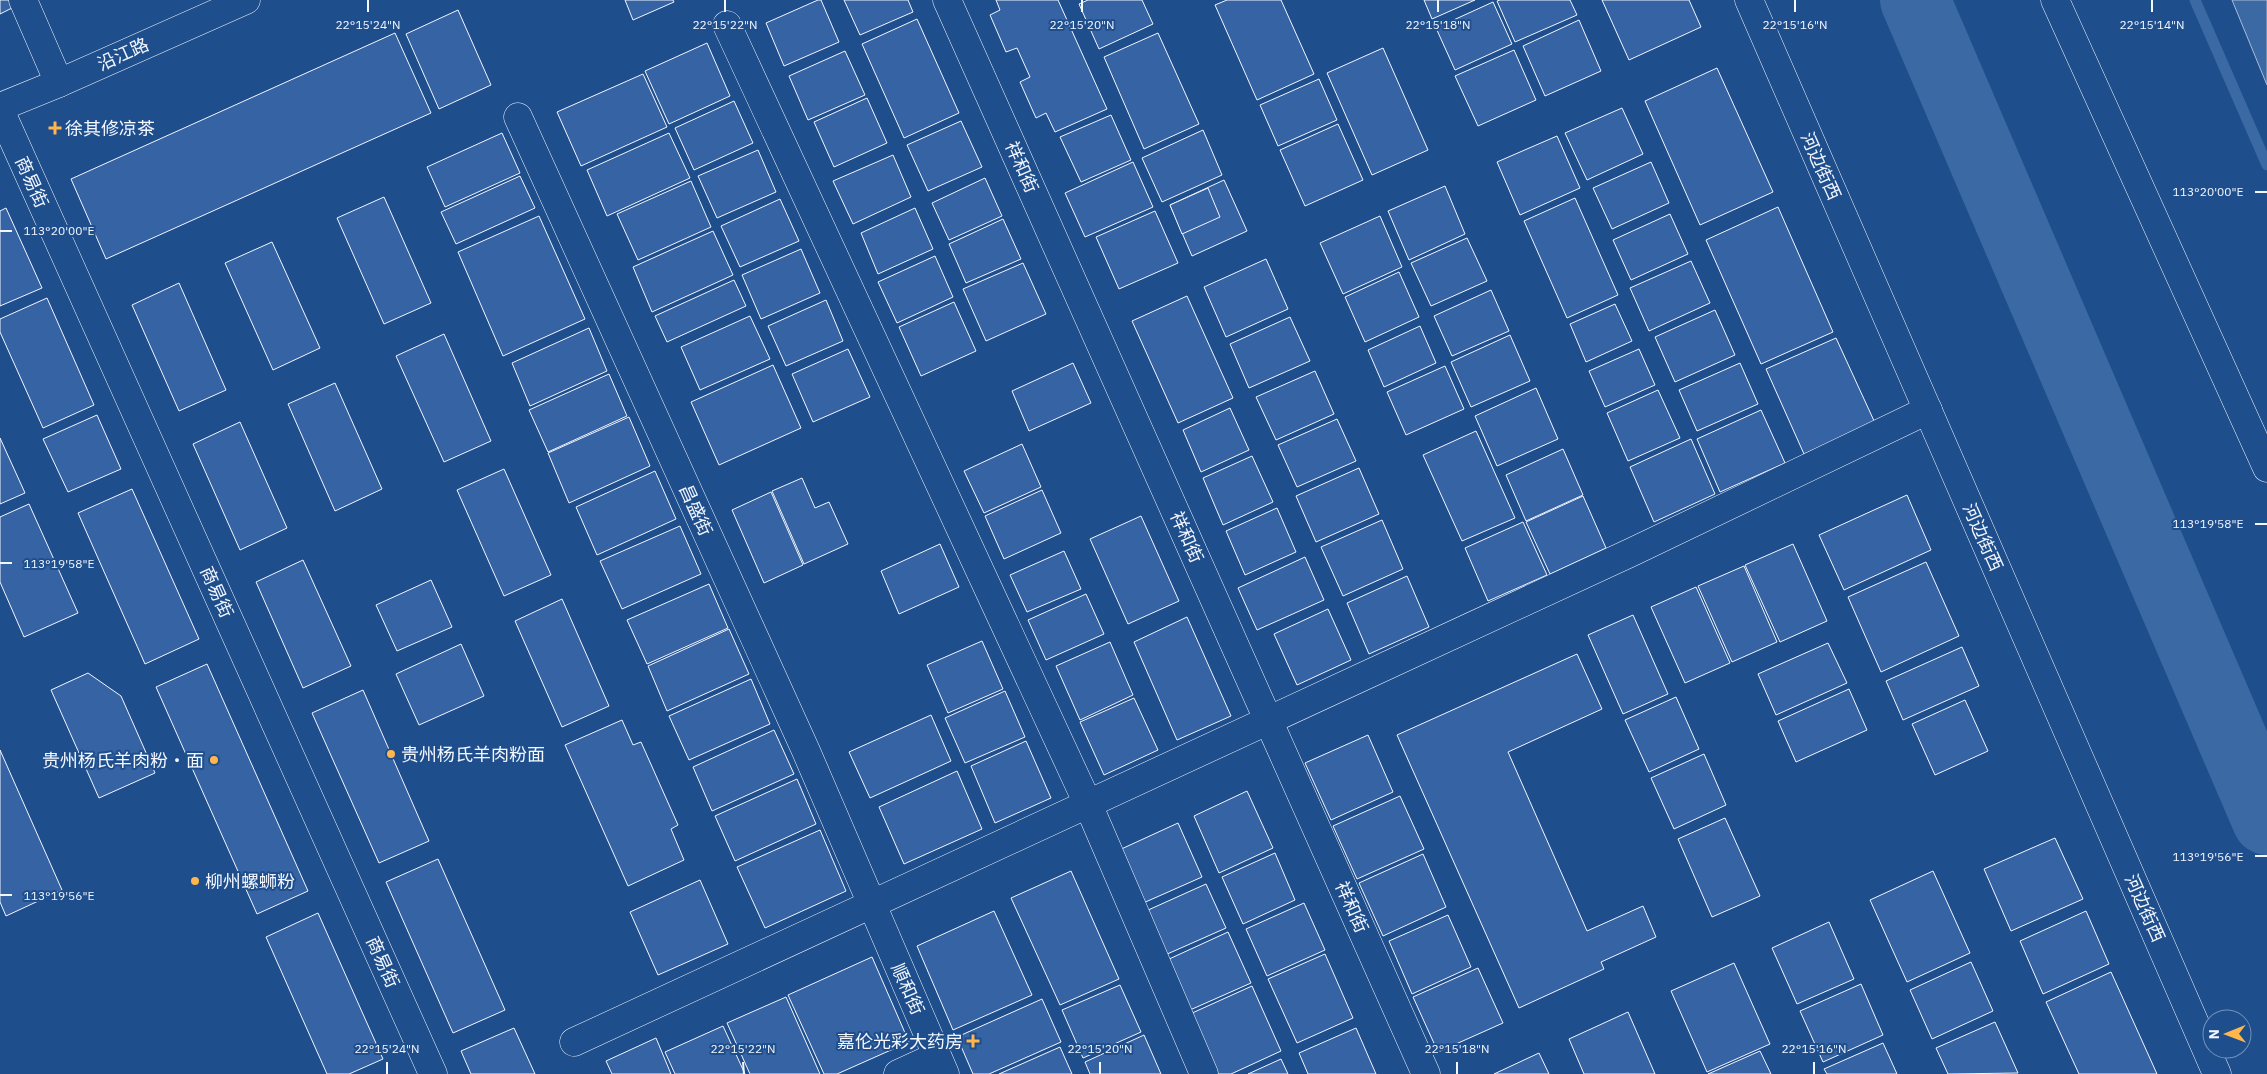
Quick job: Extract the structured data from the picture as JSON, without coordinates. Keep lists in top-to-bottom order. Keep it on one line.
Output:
{"streets":{"street":["沿江路","河边街西","祥和街","商易街","昌盛街","順和街"]},"crossings":[["昌盛街","順和街"]],"places":{"health":["徐其修凉茶","嘉伦光彩大药房"],"other":["贵州杨氏羊肉粉面","贵州杨氏羊肉粉・面","柳州螺蛳粉"]},"north":"left","coordinates":["22°15'24\"N","22°15'22\"N","22°15'20\"N","22°15'18\"N","22°15'16\"N","22°15'14\"N","113°20'00\"E","113°19'58\"E","113°19'56\"E"]}
